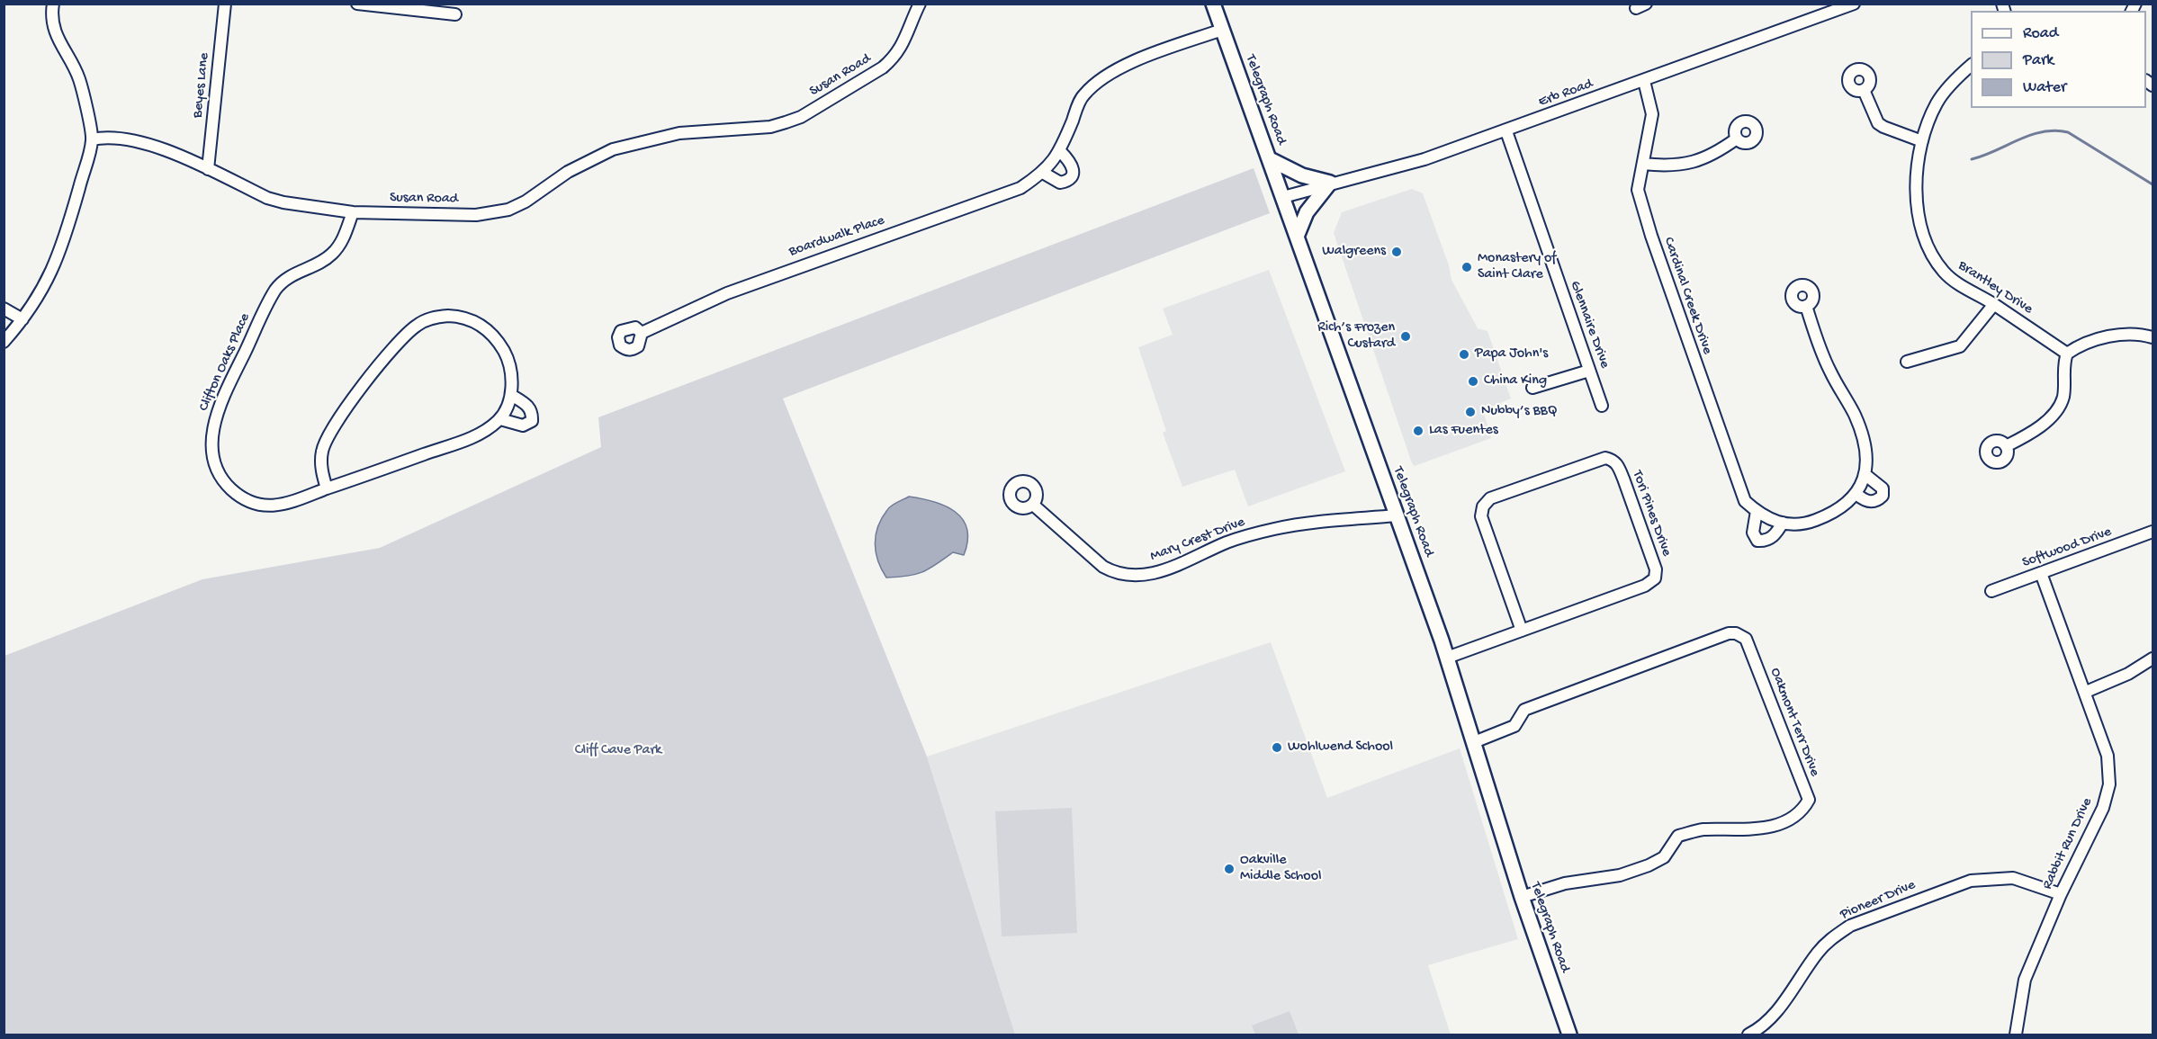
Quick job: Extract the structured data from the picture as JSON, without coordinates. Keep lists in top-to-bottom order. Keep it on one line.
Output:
{"streets":{"main road":["Telegraph Road"],"street":["Susan Road","Beyes Lane","Erb Road","Boardwalk Place","Brantley Drive","Cardinal Creek Drive","Glennaire Drive","Clifton Oaks Place","Tori Pines Drive","Mary Crest Drive","Softwood Drive","Oakmont Terr Drive","Rabbit Run Drive","Pioneer Drive"]},"crossings":[["Susan Road","Beyes Lane"],["Susan Road","Clifton Oaks Place"],["Erb Road","Telegraph Road"],["Erb Road","Cardinal Creek Drive"],["Erb Road","Glennaire Drive"],["Telegraph Road","Boardwalk Place"],["Telegraph Road","Tori Pines Drive"],["Telegraph Road","Mary Crest Drive"],["Telegraph Road","Oakmont Terr Drive"],["Softwood Drive","Rabbit Run Drive"],["Rabbit Run Drive","Pioneer Drive"]],"parks":["Cliff Cave Park"],"places":["Walgreens","Monastery of Saint Clare","Rich’s Frozen Custard","Papa John's","China King","Nubby’s BBQ","Las Fuentes","Wohlwend School","Oakville Middle School"],"legend":["Road","Park","Water"]}
